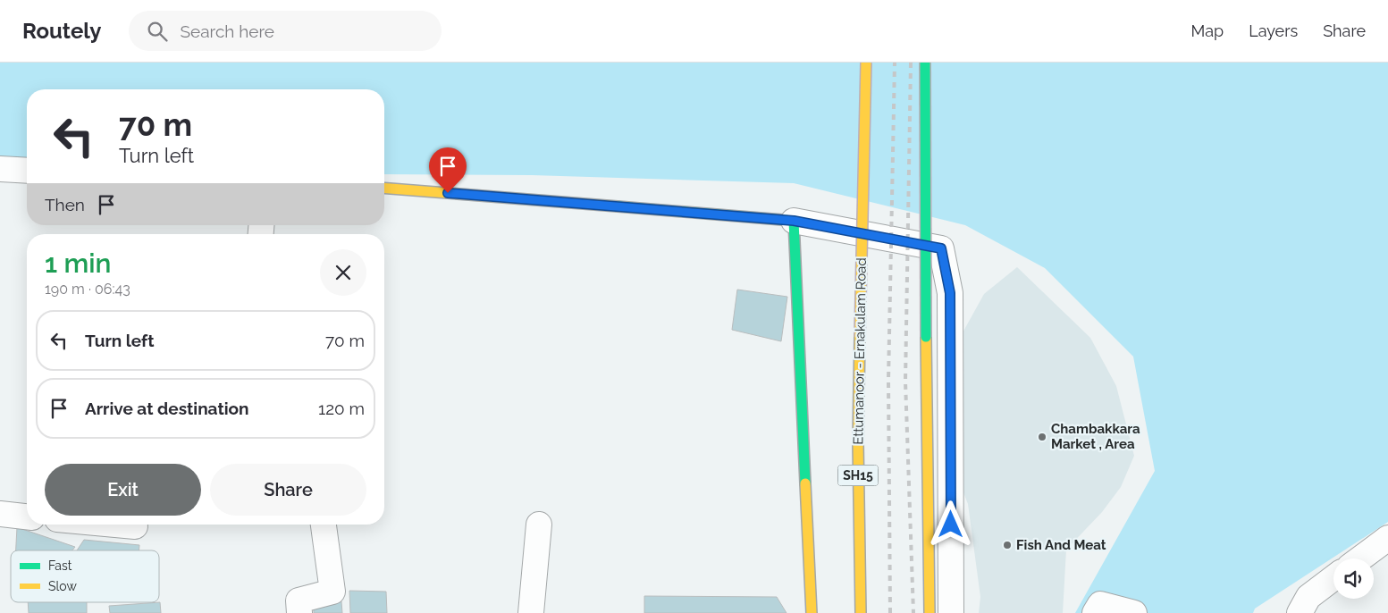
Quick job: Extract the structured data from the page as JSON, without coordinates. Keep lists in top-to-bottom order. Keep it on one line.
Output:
{"streets":{"main road":["Ettumanoor - Ernakulam Road","SH15"]},"places":["Chambakkara Market , Area","Fish And Meat"],"legend":["Fast","Slow"],"page":{"header":"Routely","search":"Search here","nav":["Map","Layers","Share"],"turn":["70 m","Turn left"],"then":"Then","heading":["1 min","190 m · 06:43"],"list":[{"name":"Turn left","value":"70 m"},{"name":"Arrive at destination","value":"120 m"}],"buttons":["Exit","Share"]}}
